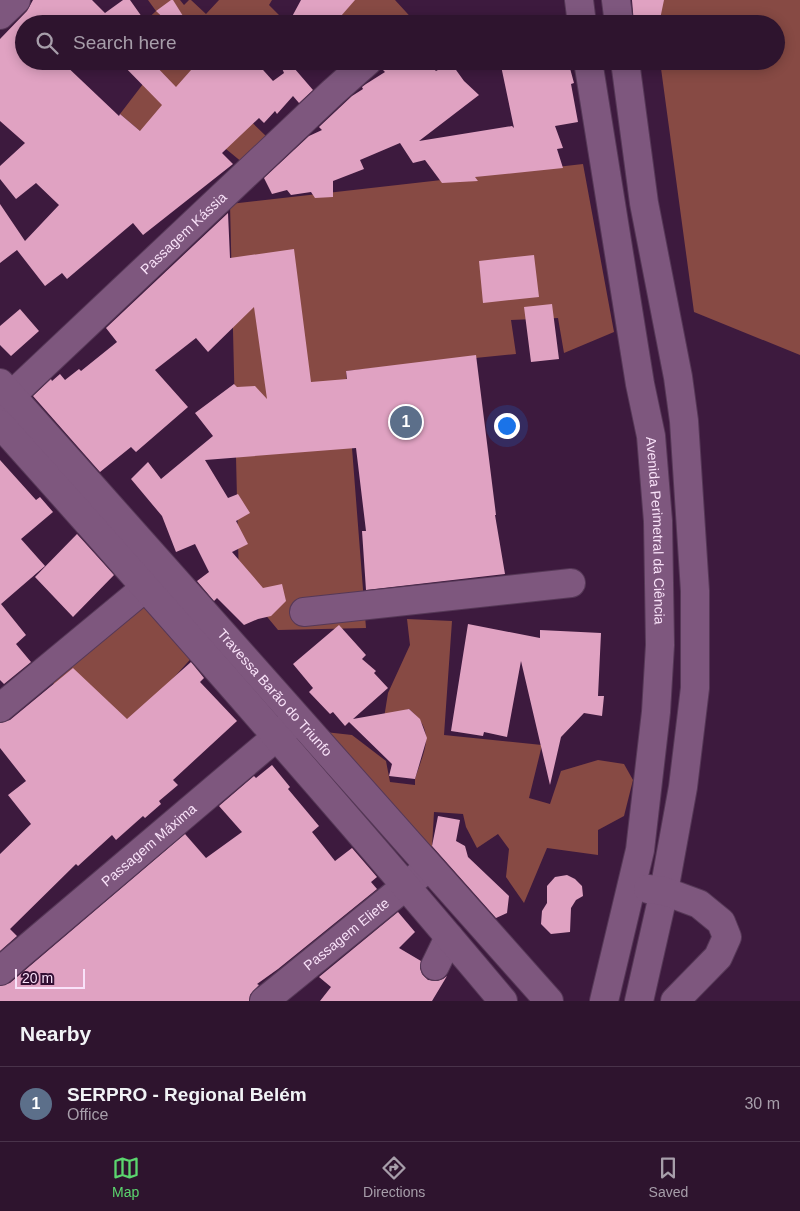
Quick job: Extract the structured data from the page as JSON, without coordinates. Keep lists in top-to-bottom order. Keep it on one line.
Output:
{"streets":{"street":["Passagem Kássia","Avenida Perimetral da Ciência","Travessa Barão do Triunfo","Passagem Máxima","Passagem Eliete"]},"crossings":[["Passagem Kássia","Travessa Barão do Triunfo"],["Travessa Barão do Triunfo","Passagem Máxima"],["Travessa Barão do Triunfo","Passagem Eliete"]],"scale_bar":"20 m","page":{"search":"Search here","pins":"1","scale":"20 m","heading":"Nearby","list":[{"mark":"1","name":"SERPRO - Regional Belém","note":"Office","value":"30 m"}],"nav":["Map","Directions","Saved"]}}
